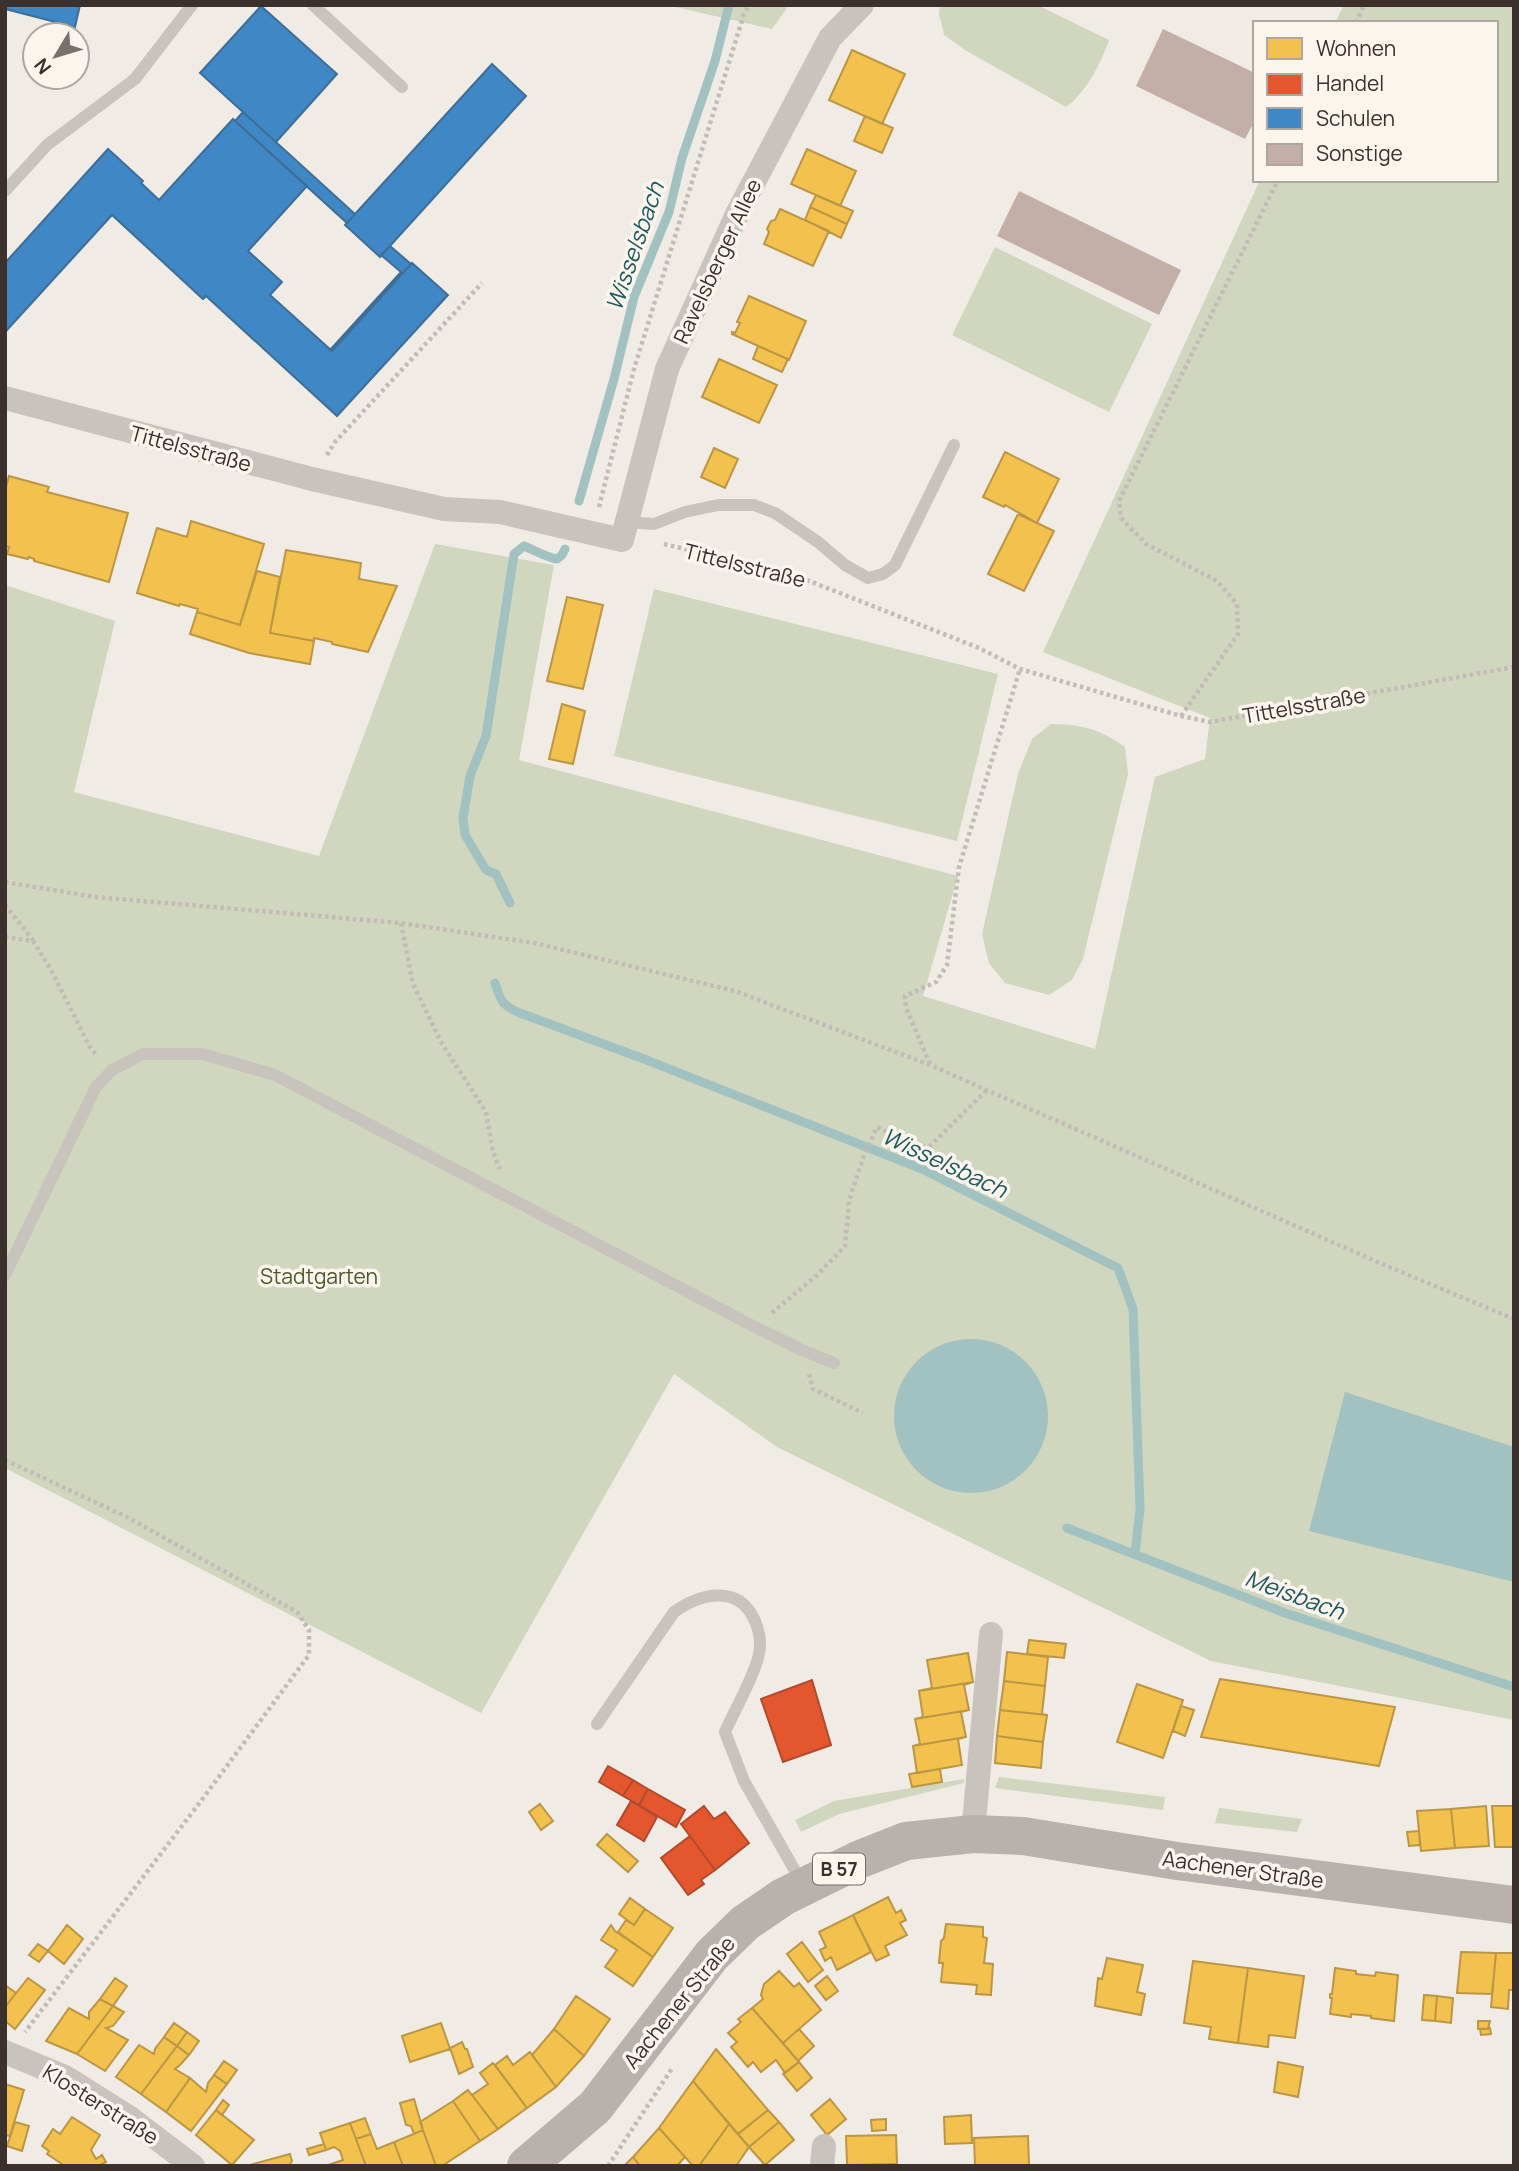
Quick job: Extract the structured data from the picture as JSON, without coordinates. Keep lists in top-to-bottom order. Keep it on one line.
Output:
{"streets":{"main road":["B 57","Aachener Straße"],"street":["Ravelsberger Allee","Tittelsstraße","Klosterstraße"]},"crossings":[["Ravelsberger Allee","Tittelsstraße"]],"water":["Wisselsbach","Meisbach"],"parks":["Stadtgarten"],"legend":["Wohnen","Handel","Schulen","Sonstige"],"north":"bottom left"}
